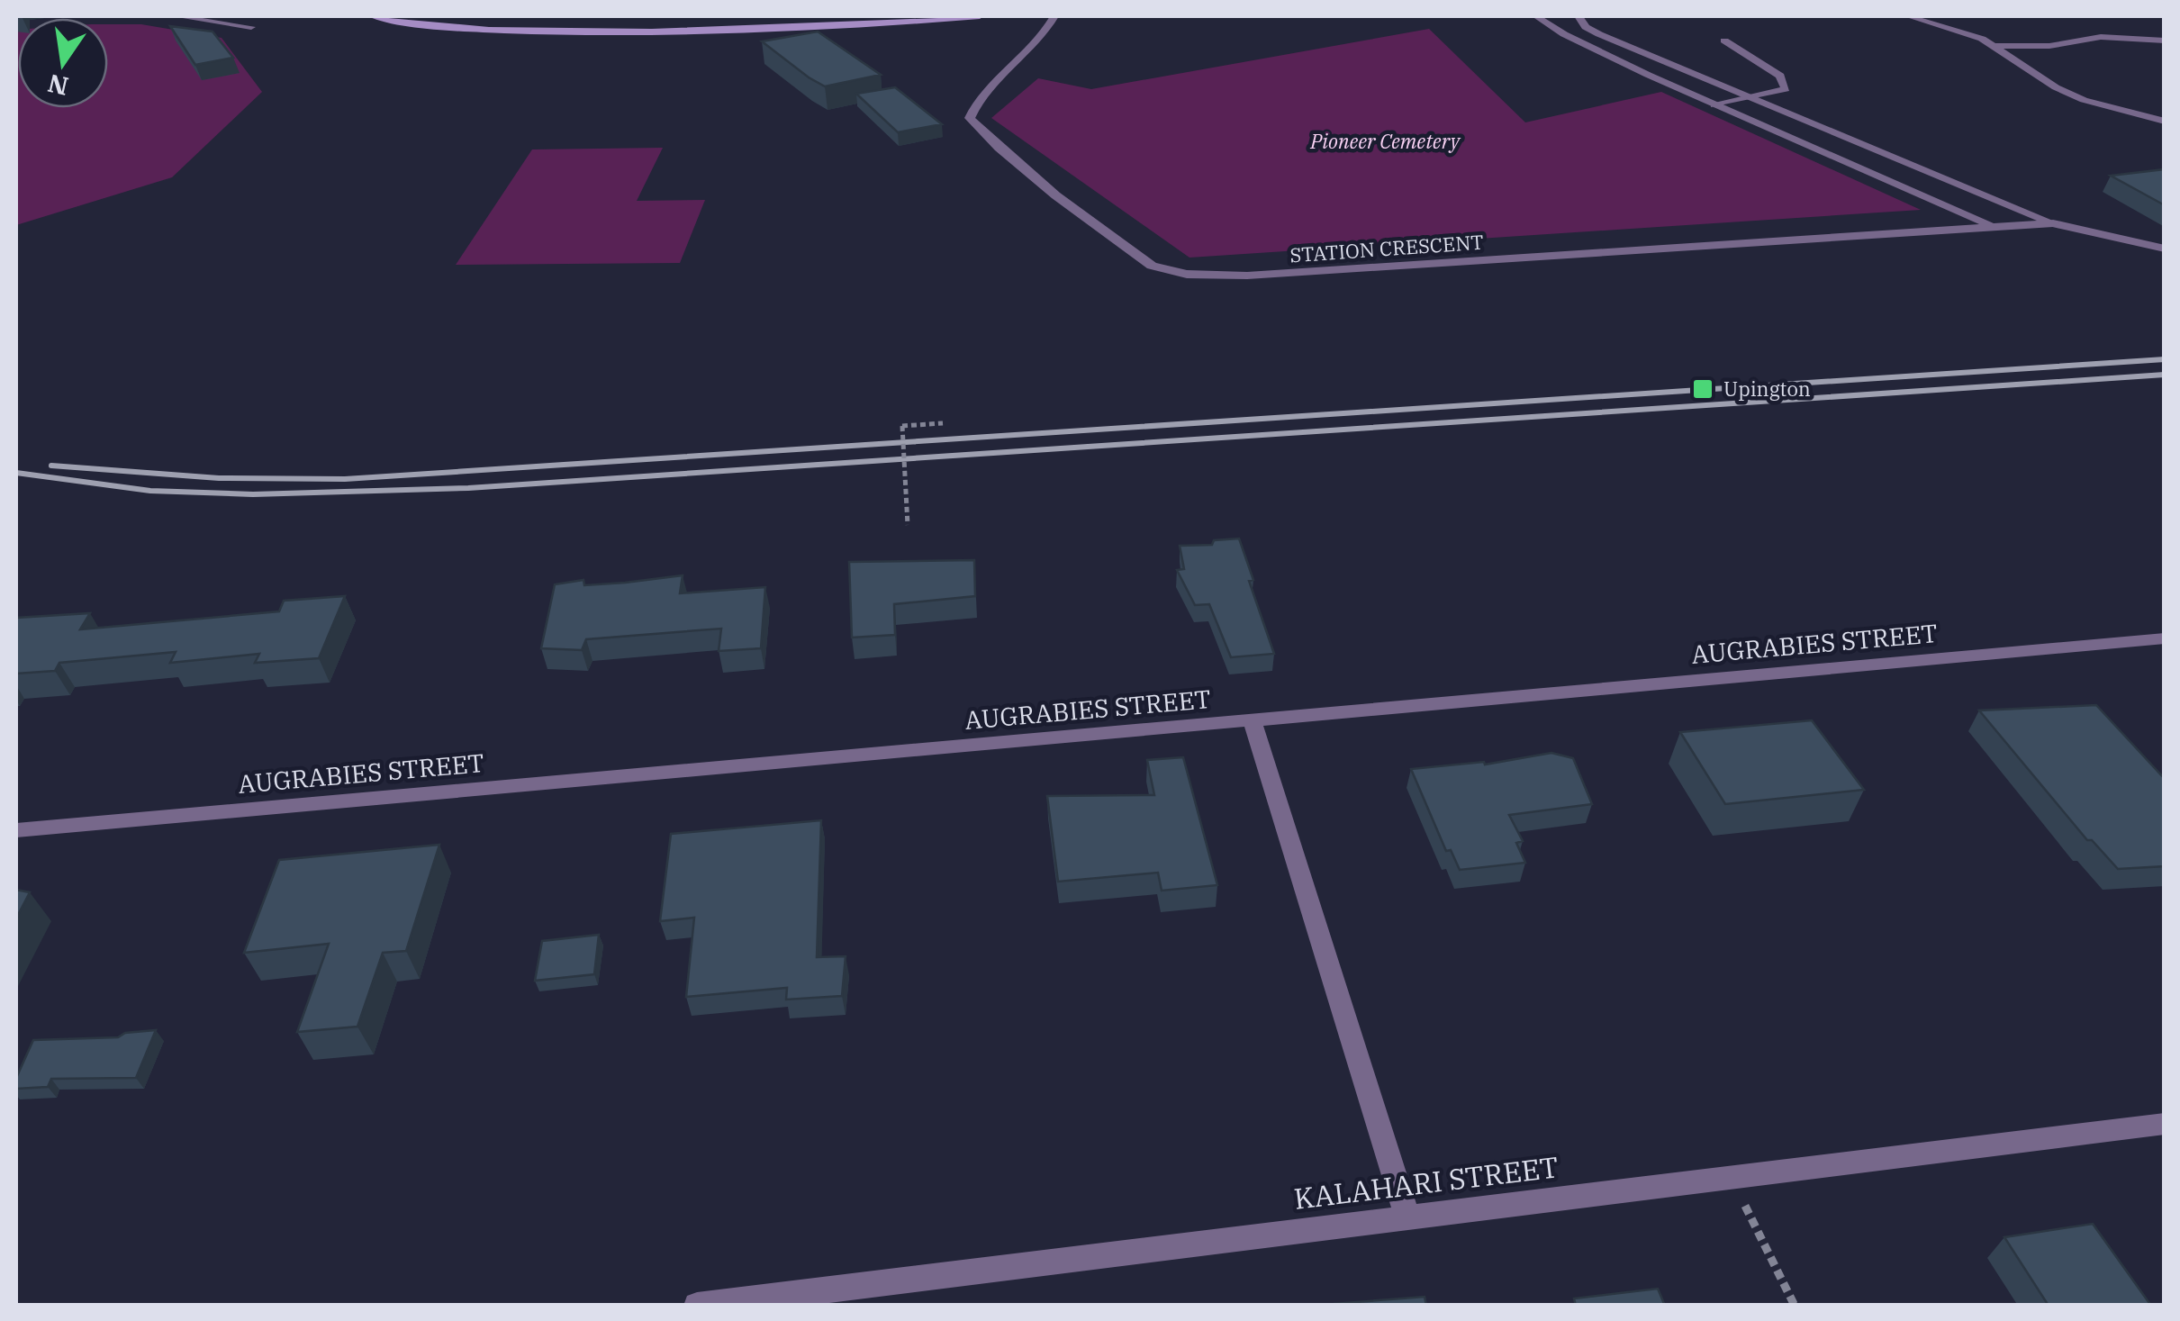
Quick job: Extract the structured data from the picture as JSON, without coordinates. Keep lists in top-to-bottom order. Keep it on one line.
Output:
{"streets":{"street":["STATION CRESCENT","AUGRABIES STREET","KALAHARI STREET"]},"parks":["Pioneer Cemetery"],"places":{"transit":["Upington"]},"north":"bottom"}
